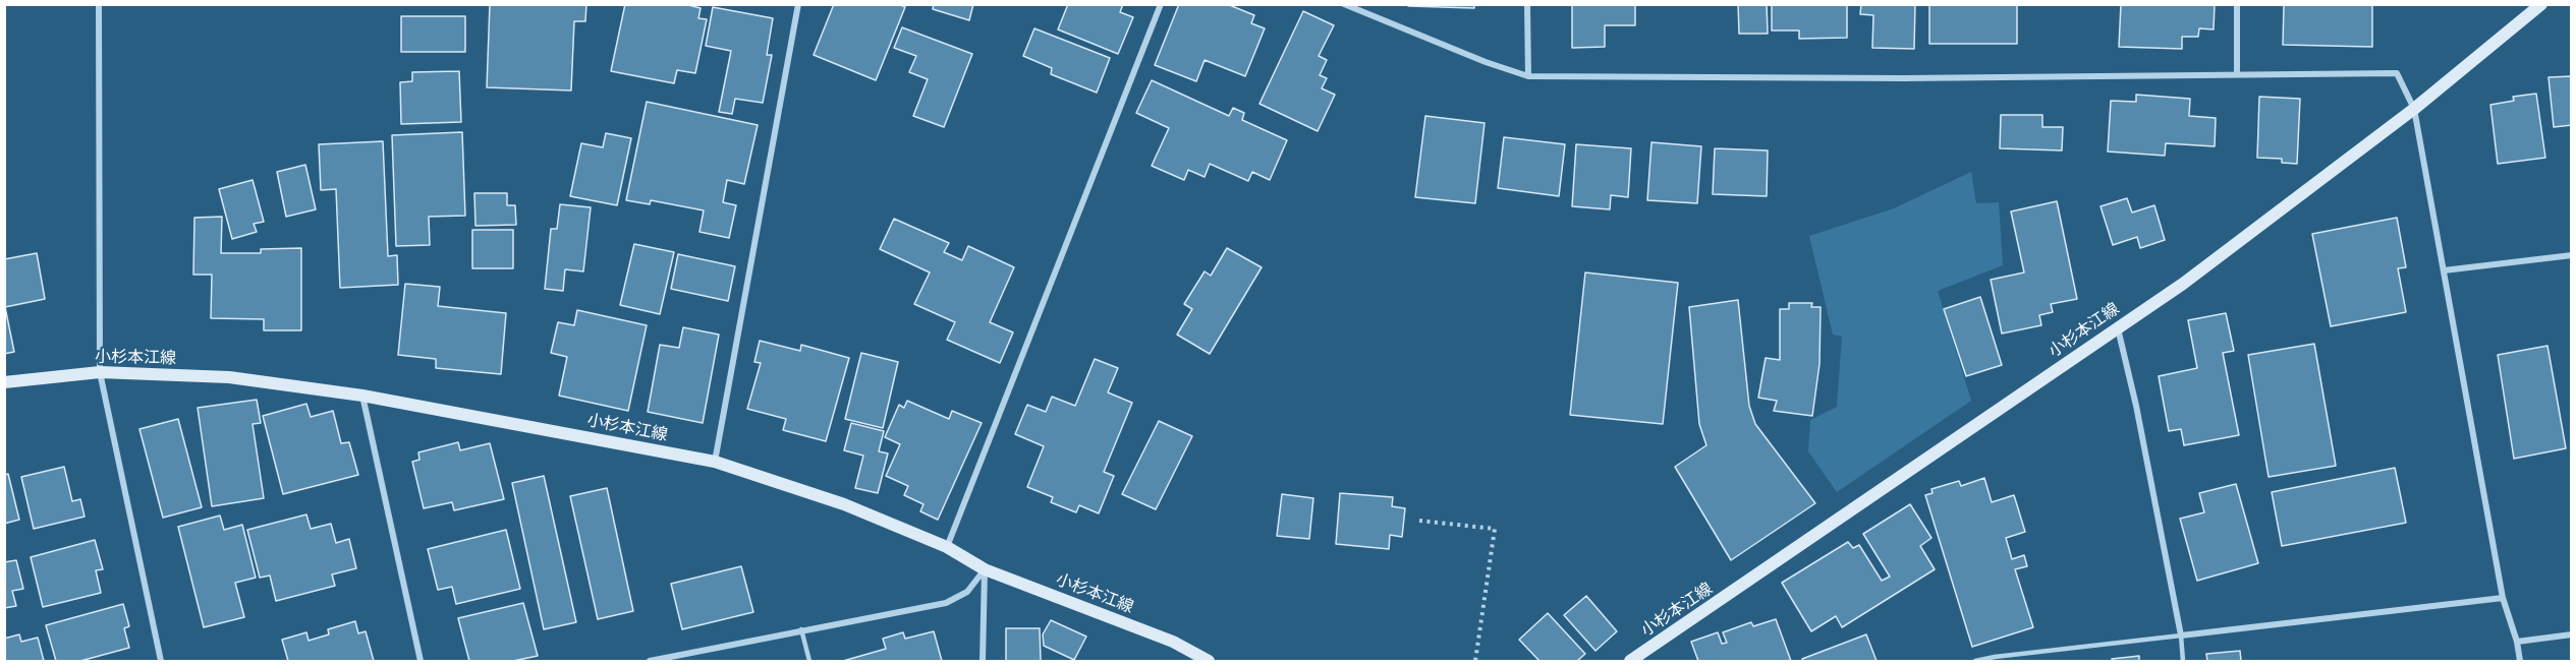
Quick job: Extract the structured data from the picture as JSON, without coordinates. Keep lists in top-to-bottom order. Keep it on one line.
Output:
{"streets":{"main road":["小杉本江線"]}}
